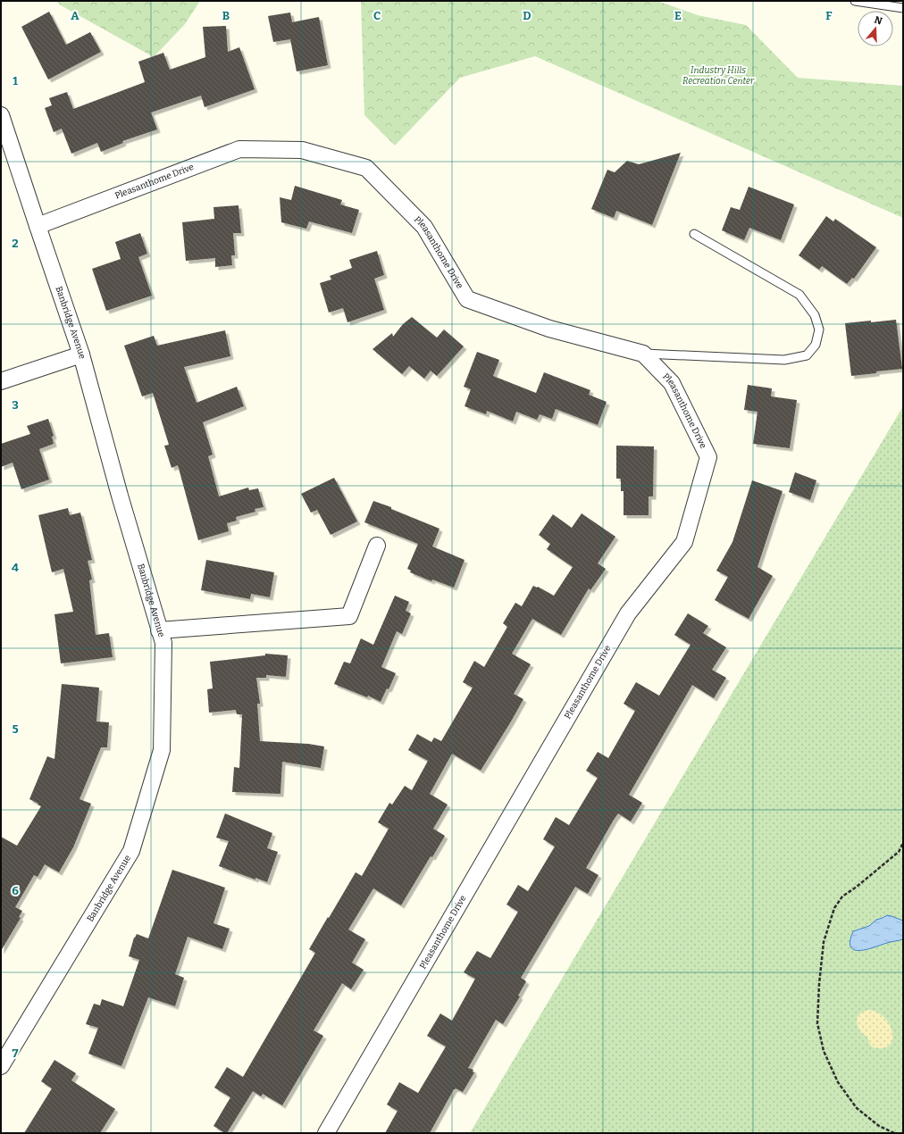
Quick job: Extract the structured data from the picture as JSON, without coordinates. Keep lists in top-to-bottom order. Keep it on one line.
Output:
{"streets":{"street":["Pleasanthome Drive","Banbridge Avenue"]},"crossings":[["Pleasanthome Drive","Banbridge Avenue"]],"parks":["Industry Hills Recreation Center"],"north":"top","grid":{"columns":["A","B","C","D","E","F"],"rows":["1","2","3","4","5","6","7"]}}
